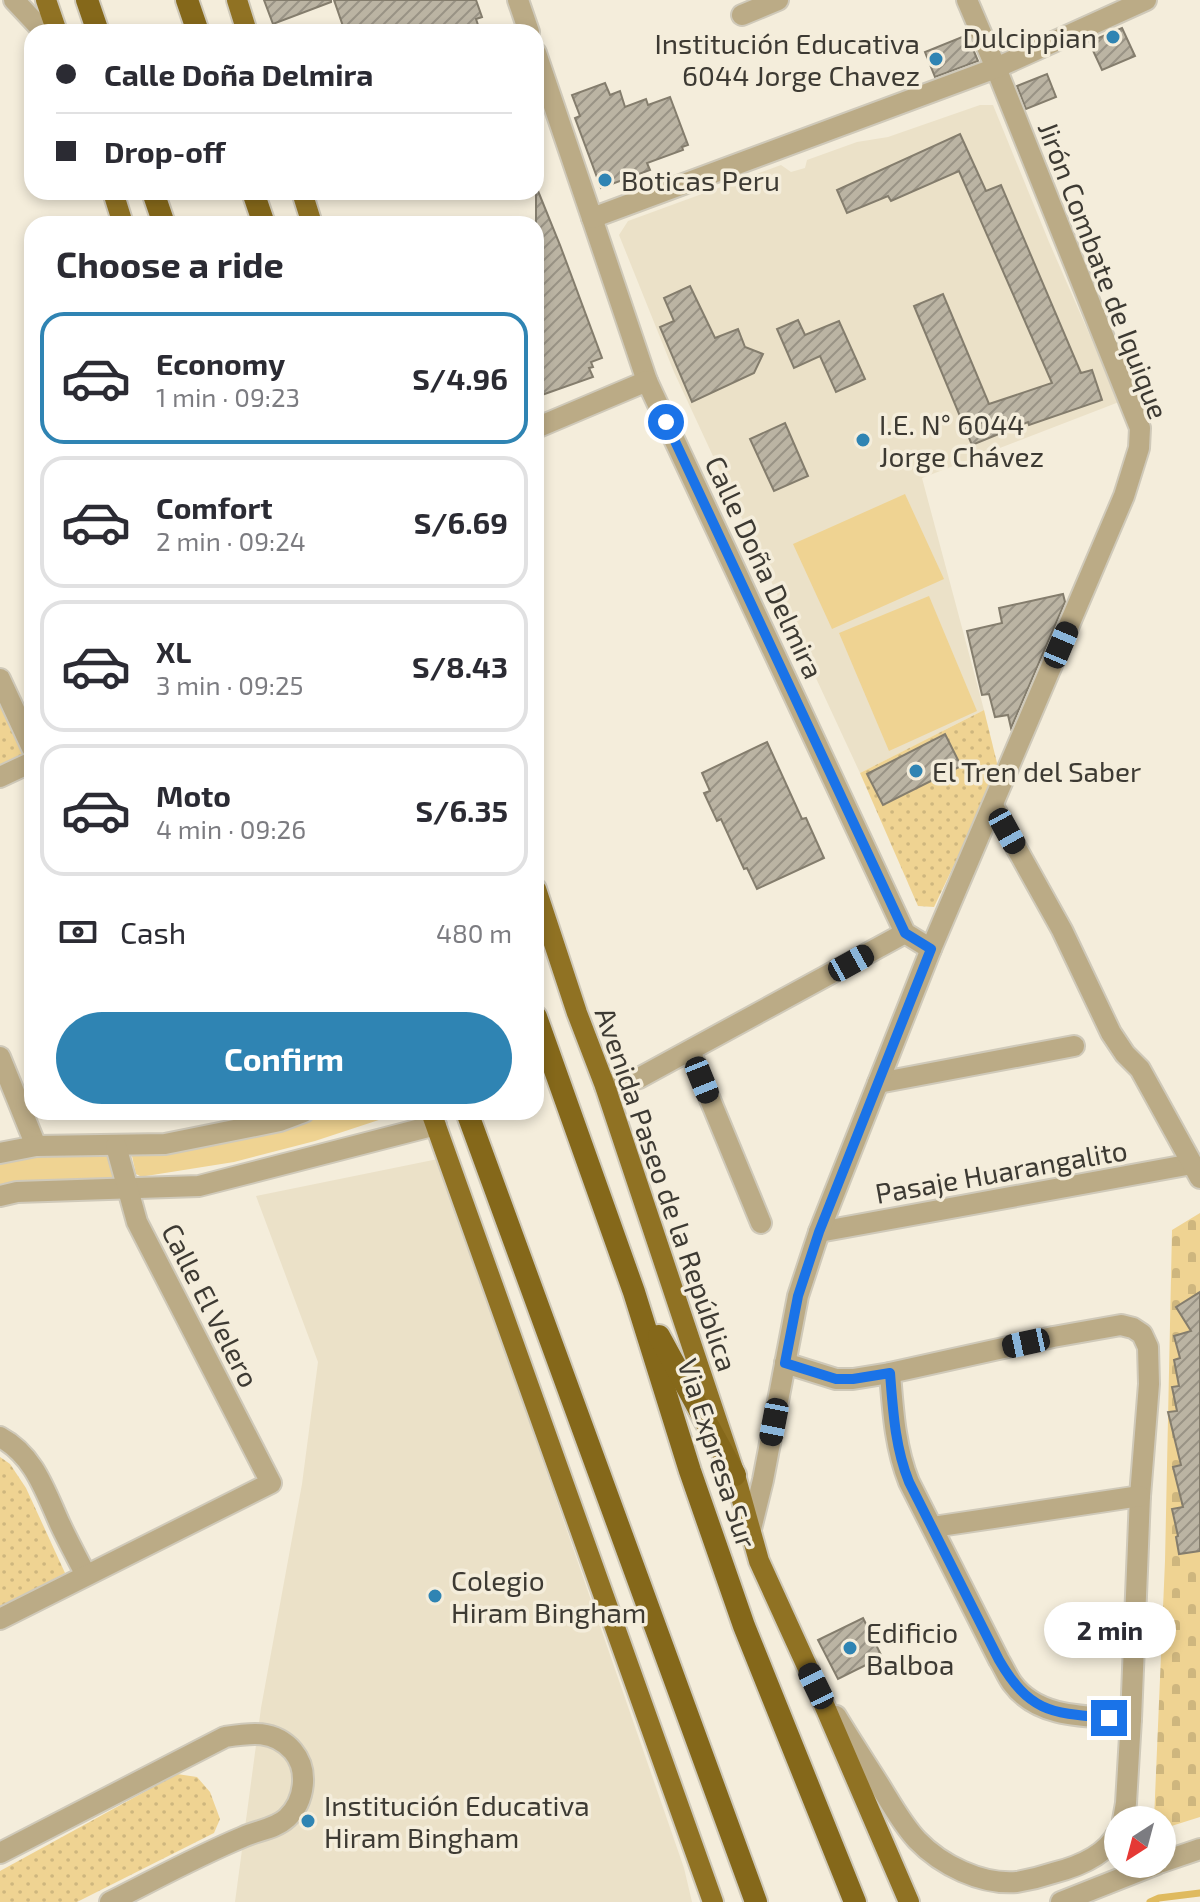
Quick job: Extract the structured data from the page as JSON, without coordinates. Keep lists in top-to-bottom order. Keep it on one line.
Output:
{"streets":{"highway":["Via Expresa Sur"],"main road":["Avenida Paseo de la República"],"street":["Jirón Combate de Iquique","Calle Doña Delmira","Pasaje Huarangalito","Calle El Velero"]},"crossings":[["Jirón Combate de Iquique","Pasaje Huarangalito"],["Jirón Combate de Iquique","Avenida Paseo de la República"]],"places":["Dulcippian","Institución Educativa 6044 Jorge Chavez","Boticas Peru","I.E. N° 6044 Jorge Chávez","El Tren del Saber","Colegio Hiram Bingham","Edificio Balboa","Institución Educativa Hiram Bingham"],"north":"bottom left","page":{"banner":["Calle Doña Delmira","Drop-off"],"heading":"Choose a ride","list":[{"name":"Economy","note":"1 min · 09:23","value":"S/4.96"},{"name":"Comfort","note":"2 min · 09:24","value":"S/6.69"},{"name":"XL","note":"3 min · 09:25","value":"S/8.43"},{"name":"Moto","note":"4 min · 09:26","value":"S/6.35"}],"pay":["Cash","480 m"],"buttons":"Confirm","bubble":"2 min"}}
